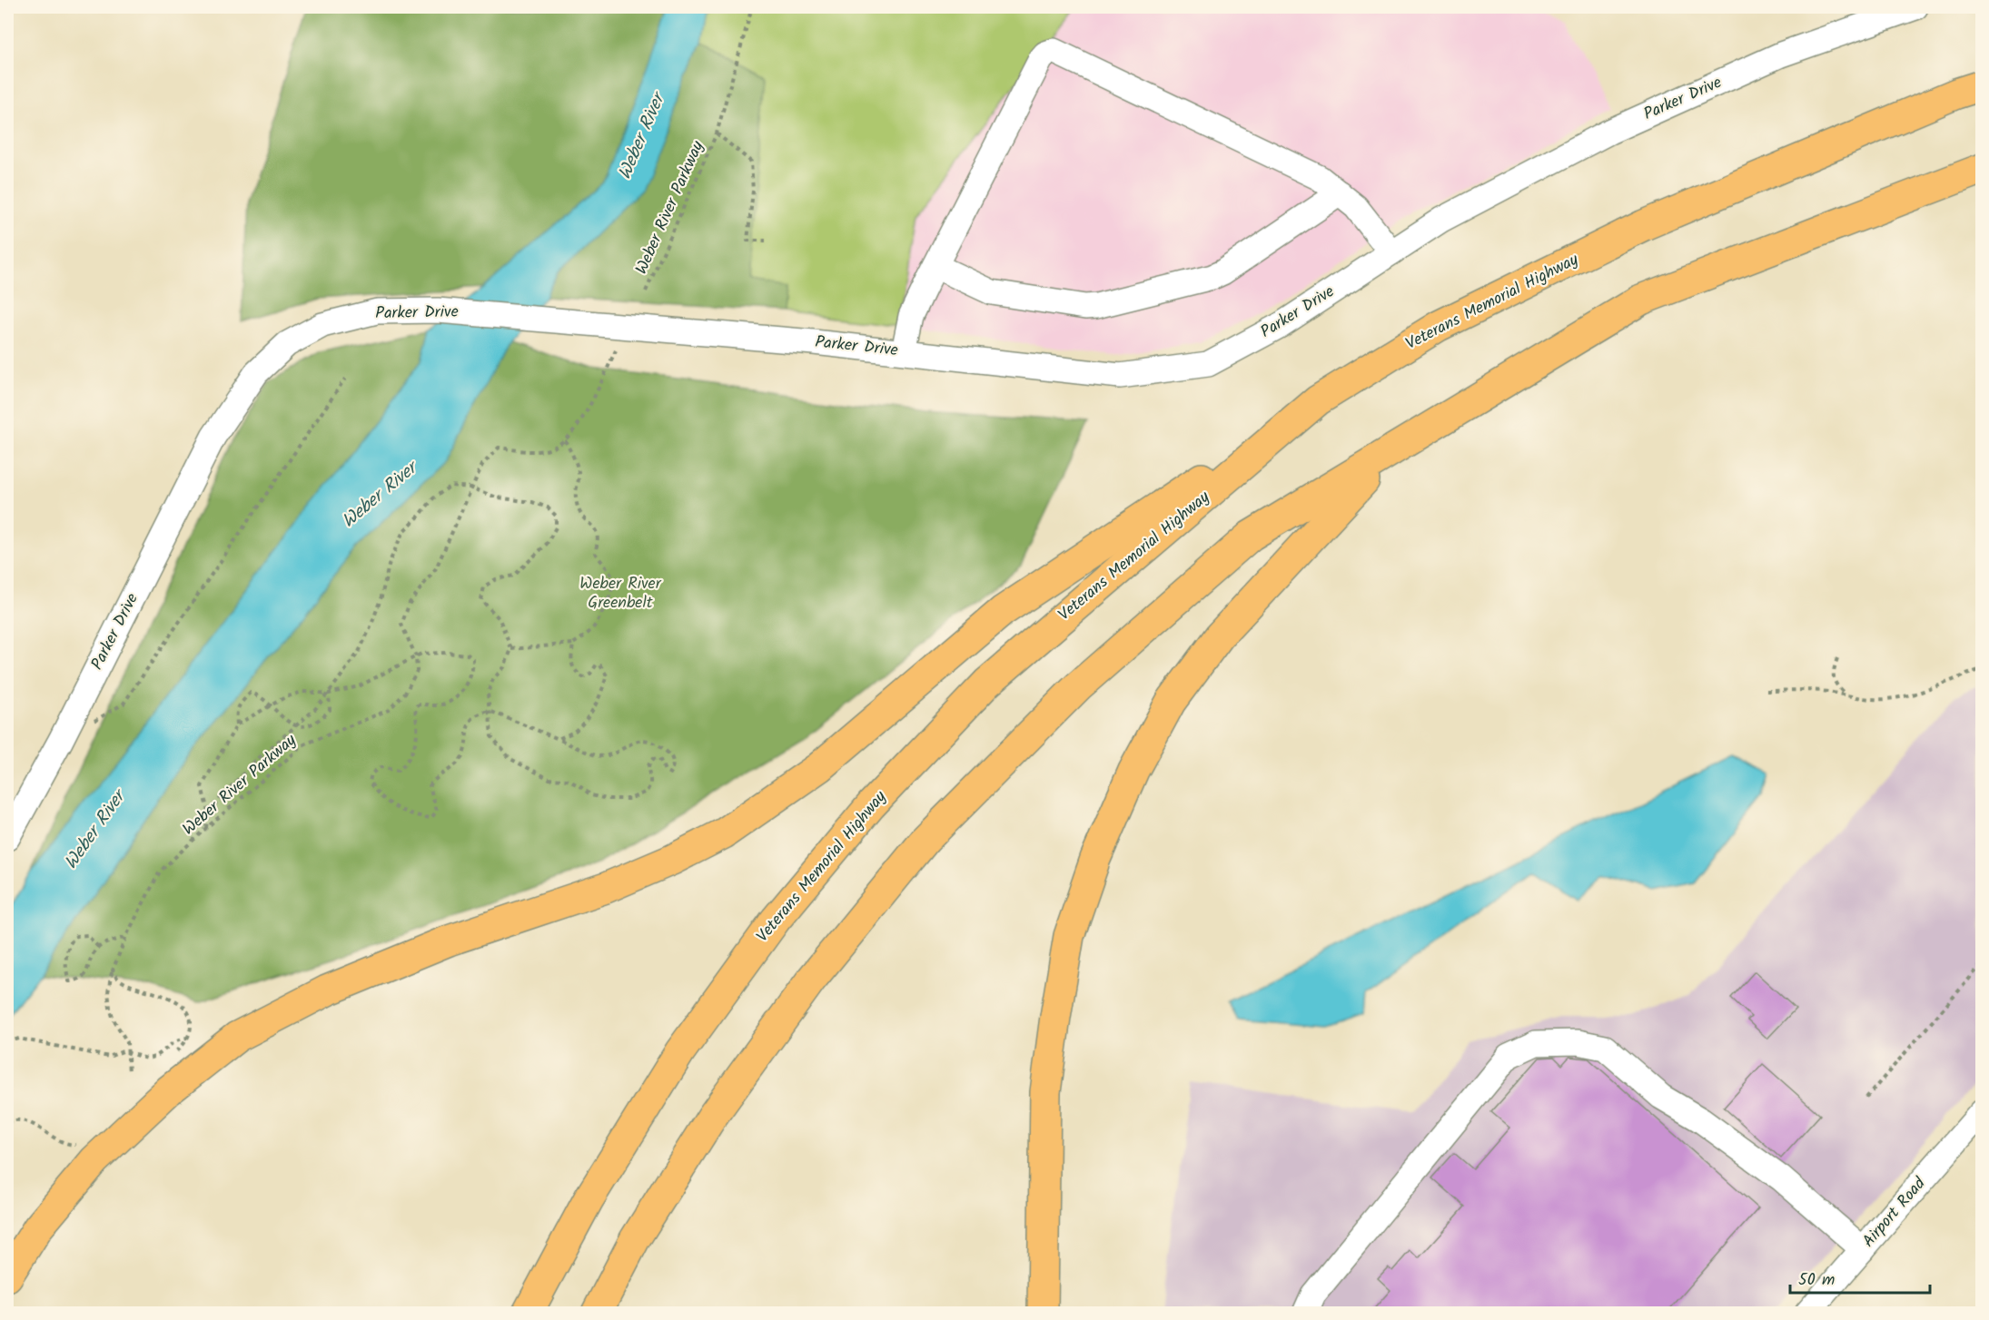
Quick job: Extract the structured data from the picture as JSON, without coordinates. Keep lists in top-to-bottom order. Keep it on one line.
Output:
{"streets":{"highway":["Veterans Memorial Highway"],"street":["Parker Drive","Airport Road"],"path":["Weber River Parkway"]},"water":["Weber River"],"parks":["Weber River Greenbelt"],"scale_bar":"50 m"}
